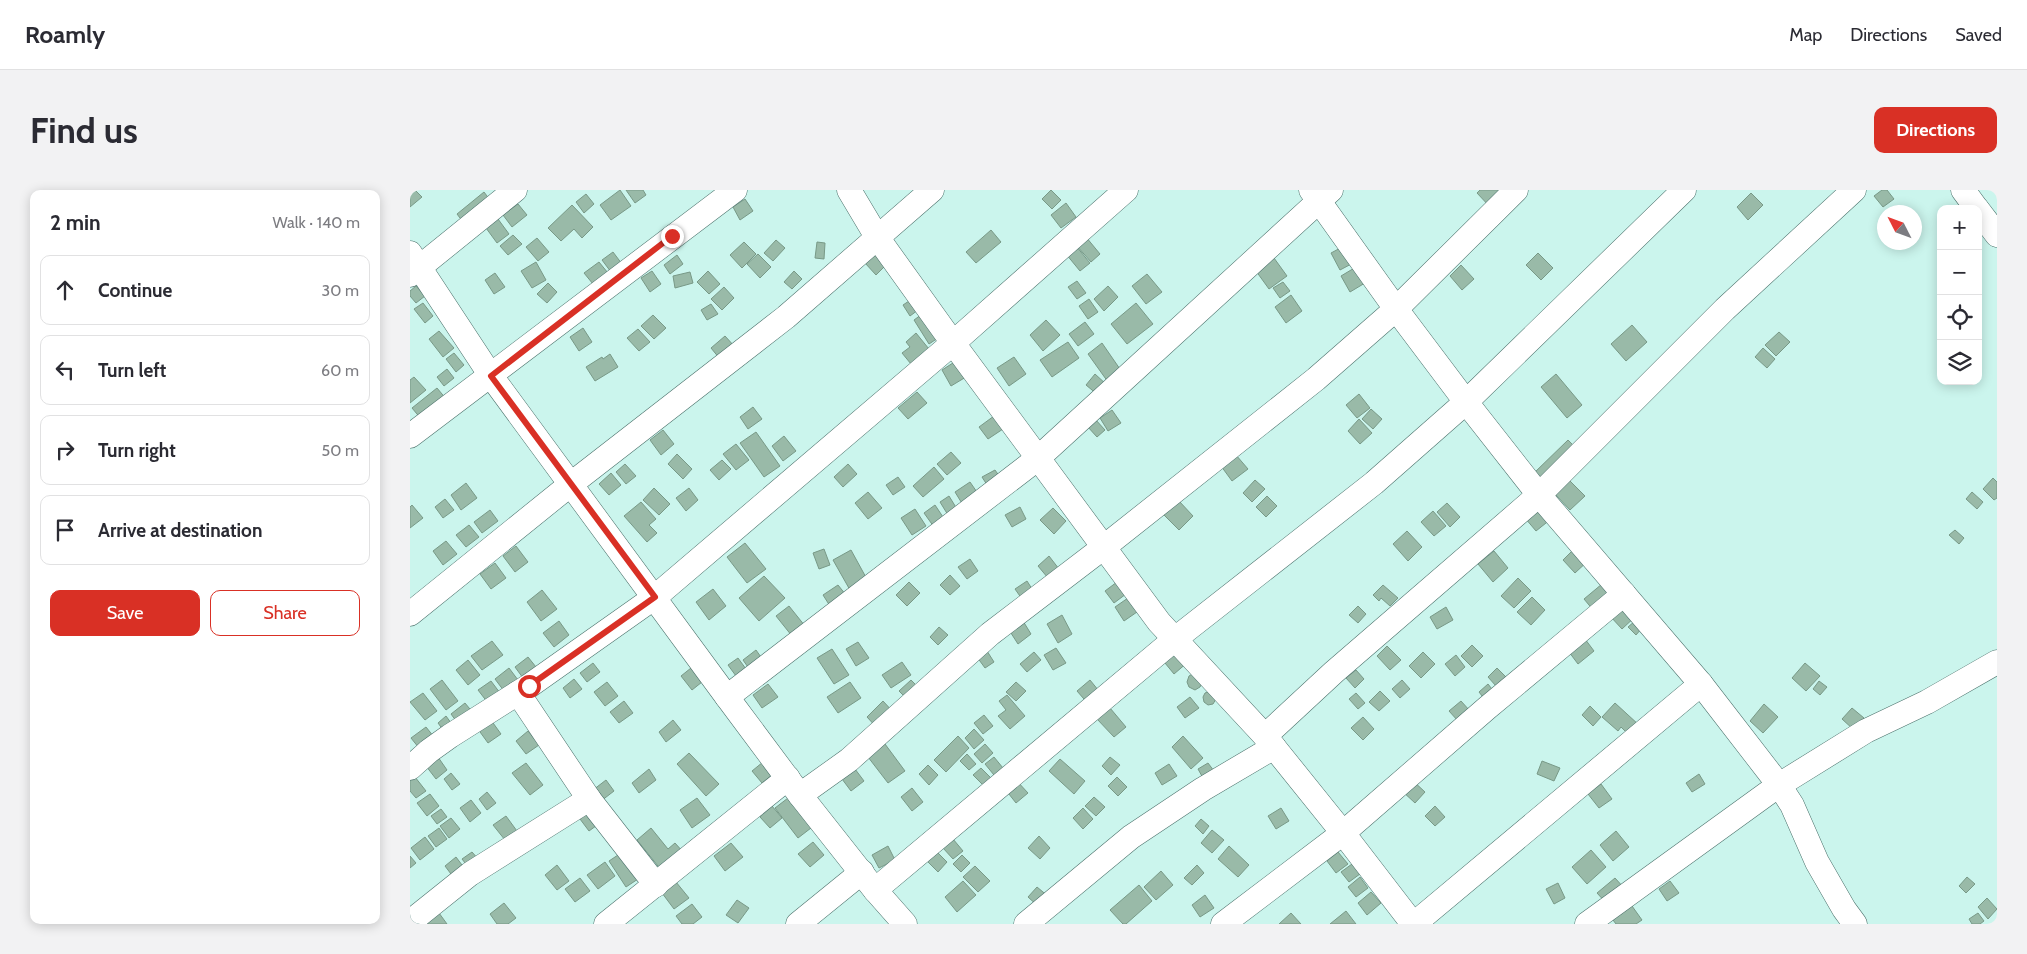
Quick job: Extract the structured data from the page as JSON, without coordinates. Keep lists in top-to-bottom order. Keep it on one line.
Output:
{"north":"top left","page":{"header":"Roamly","nav":["Map","Directions","Saved"],"buttons":["Directions",["Save","Share"]],"title":"Find us","heading":["2 min","Walk · 140 m"],"map_buttons":["+","−"],"list":[["Continue","30 m"],["Turn left","60 m"],["Turn right","50 m"],"Arrive at destination"]}}
